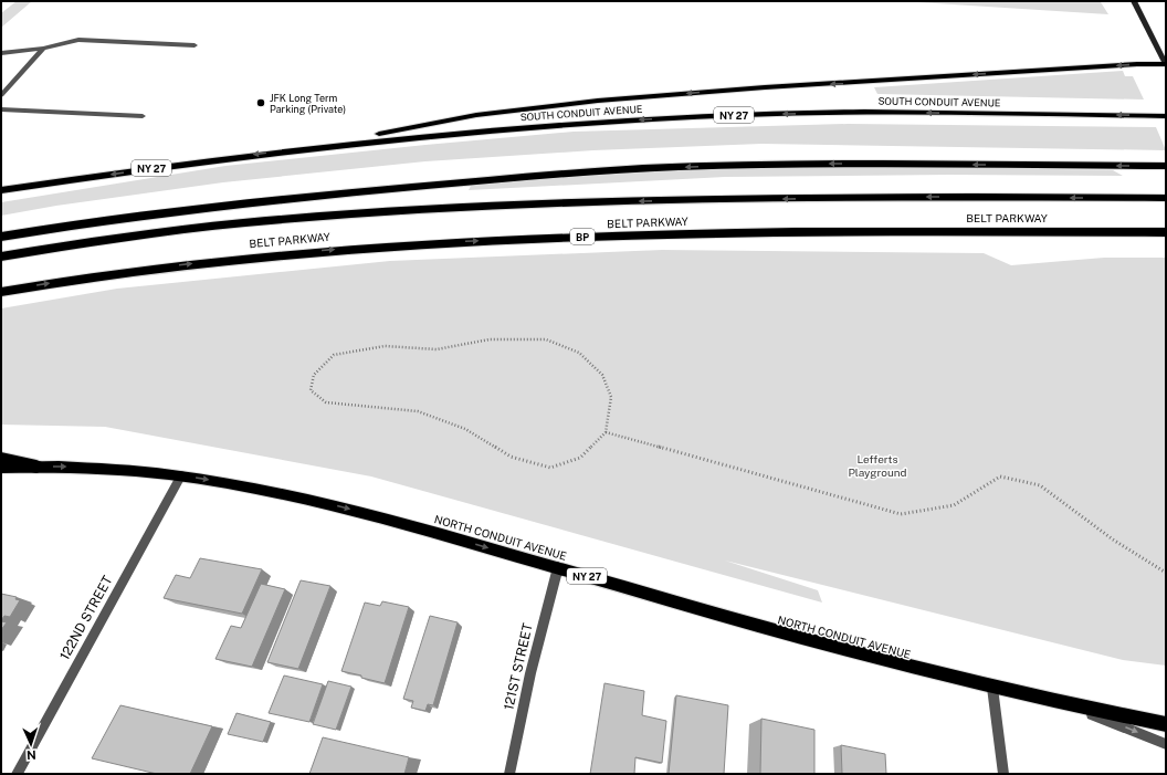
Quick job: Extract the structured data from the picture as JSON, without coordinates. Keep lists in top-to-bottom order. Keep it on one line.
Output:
{"streets":{"highway":["BELT PARKWAY","BP"],"main road":["SOUTH CONDUIT AVENUE","NY 27","NORTH CONDUIT AVENUE"],"street":["122ND STREET","121ST STREET"]},"crossings":[["NORTH CONDUIT AVENUE","122ND STREET"],["NORTH CONDUIT AVENUE","121ST STREET"]],"one_way":["NORTH CONDUIT AVENUE"],"parks":["Lefferts Playground"],"places":["JFK Long Term Parking (Private)"],"north":"bottom"}
